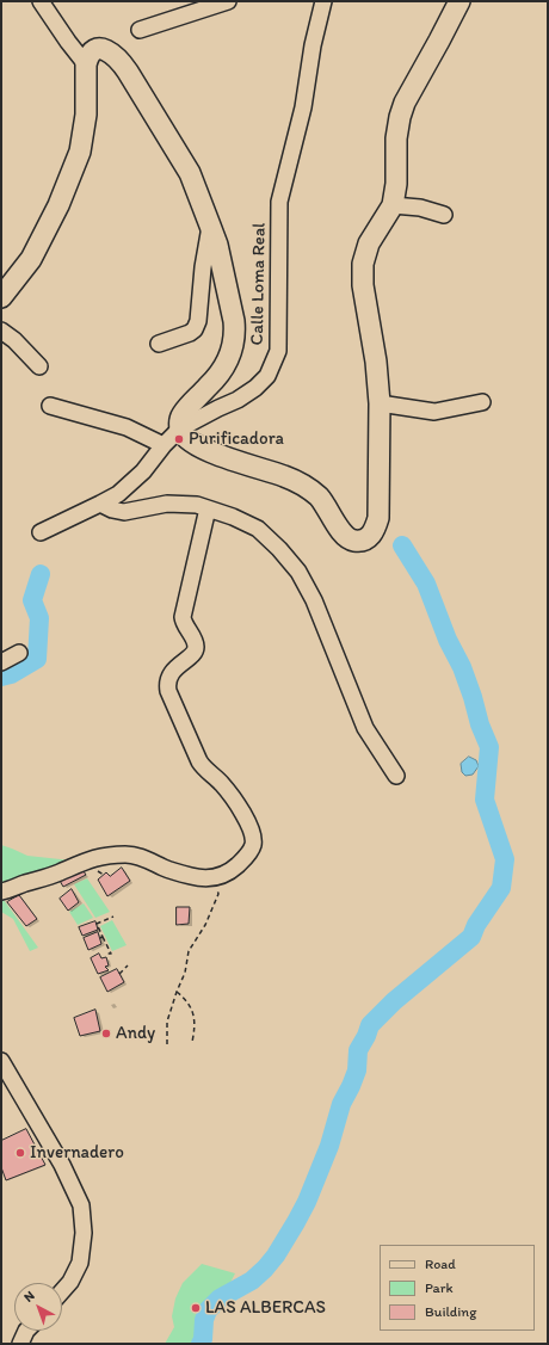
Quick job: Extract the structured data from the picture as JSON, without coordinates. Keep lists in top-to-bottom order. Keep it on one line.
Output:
{"streets":{"street":["Calle Loma Real"]},"places":["Purificadora","Andy","Invernadero","LAS ALBERCAS"],"legend":["Road","Park","Building"],"north":"top left"}
